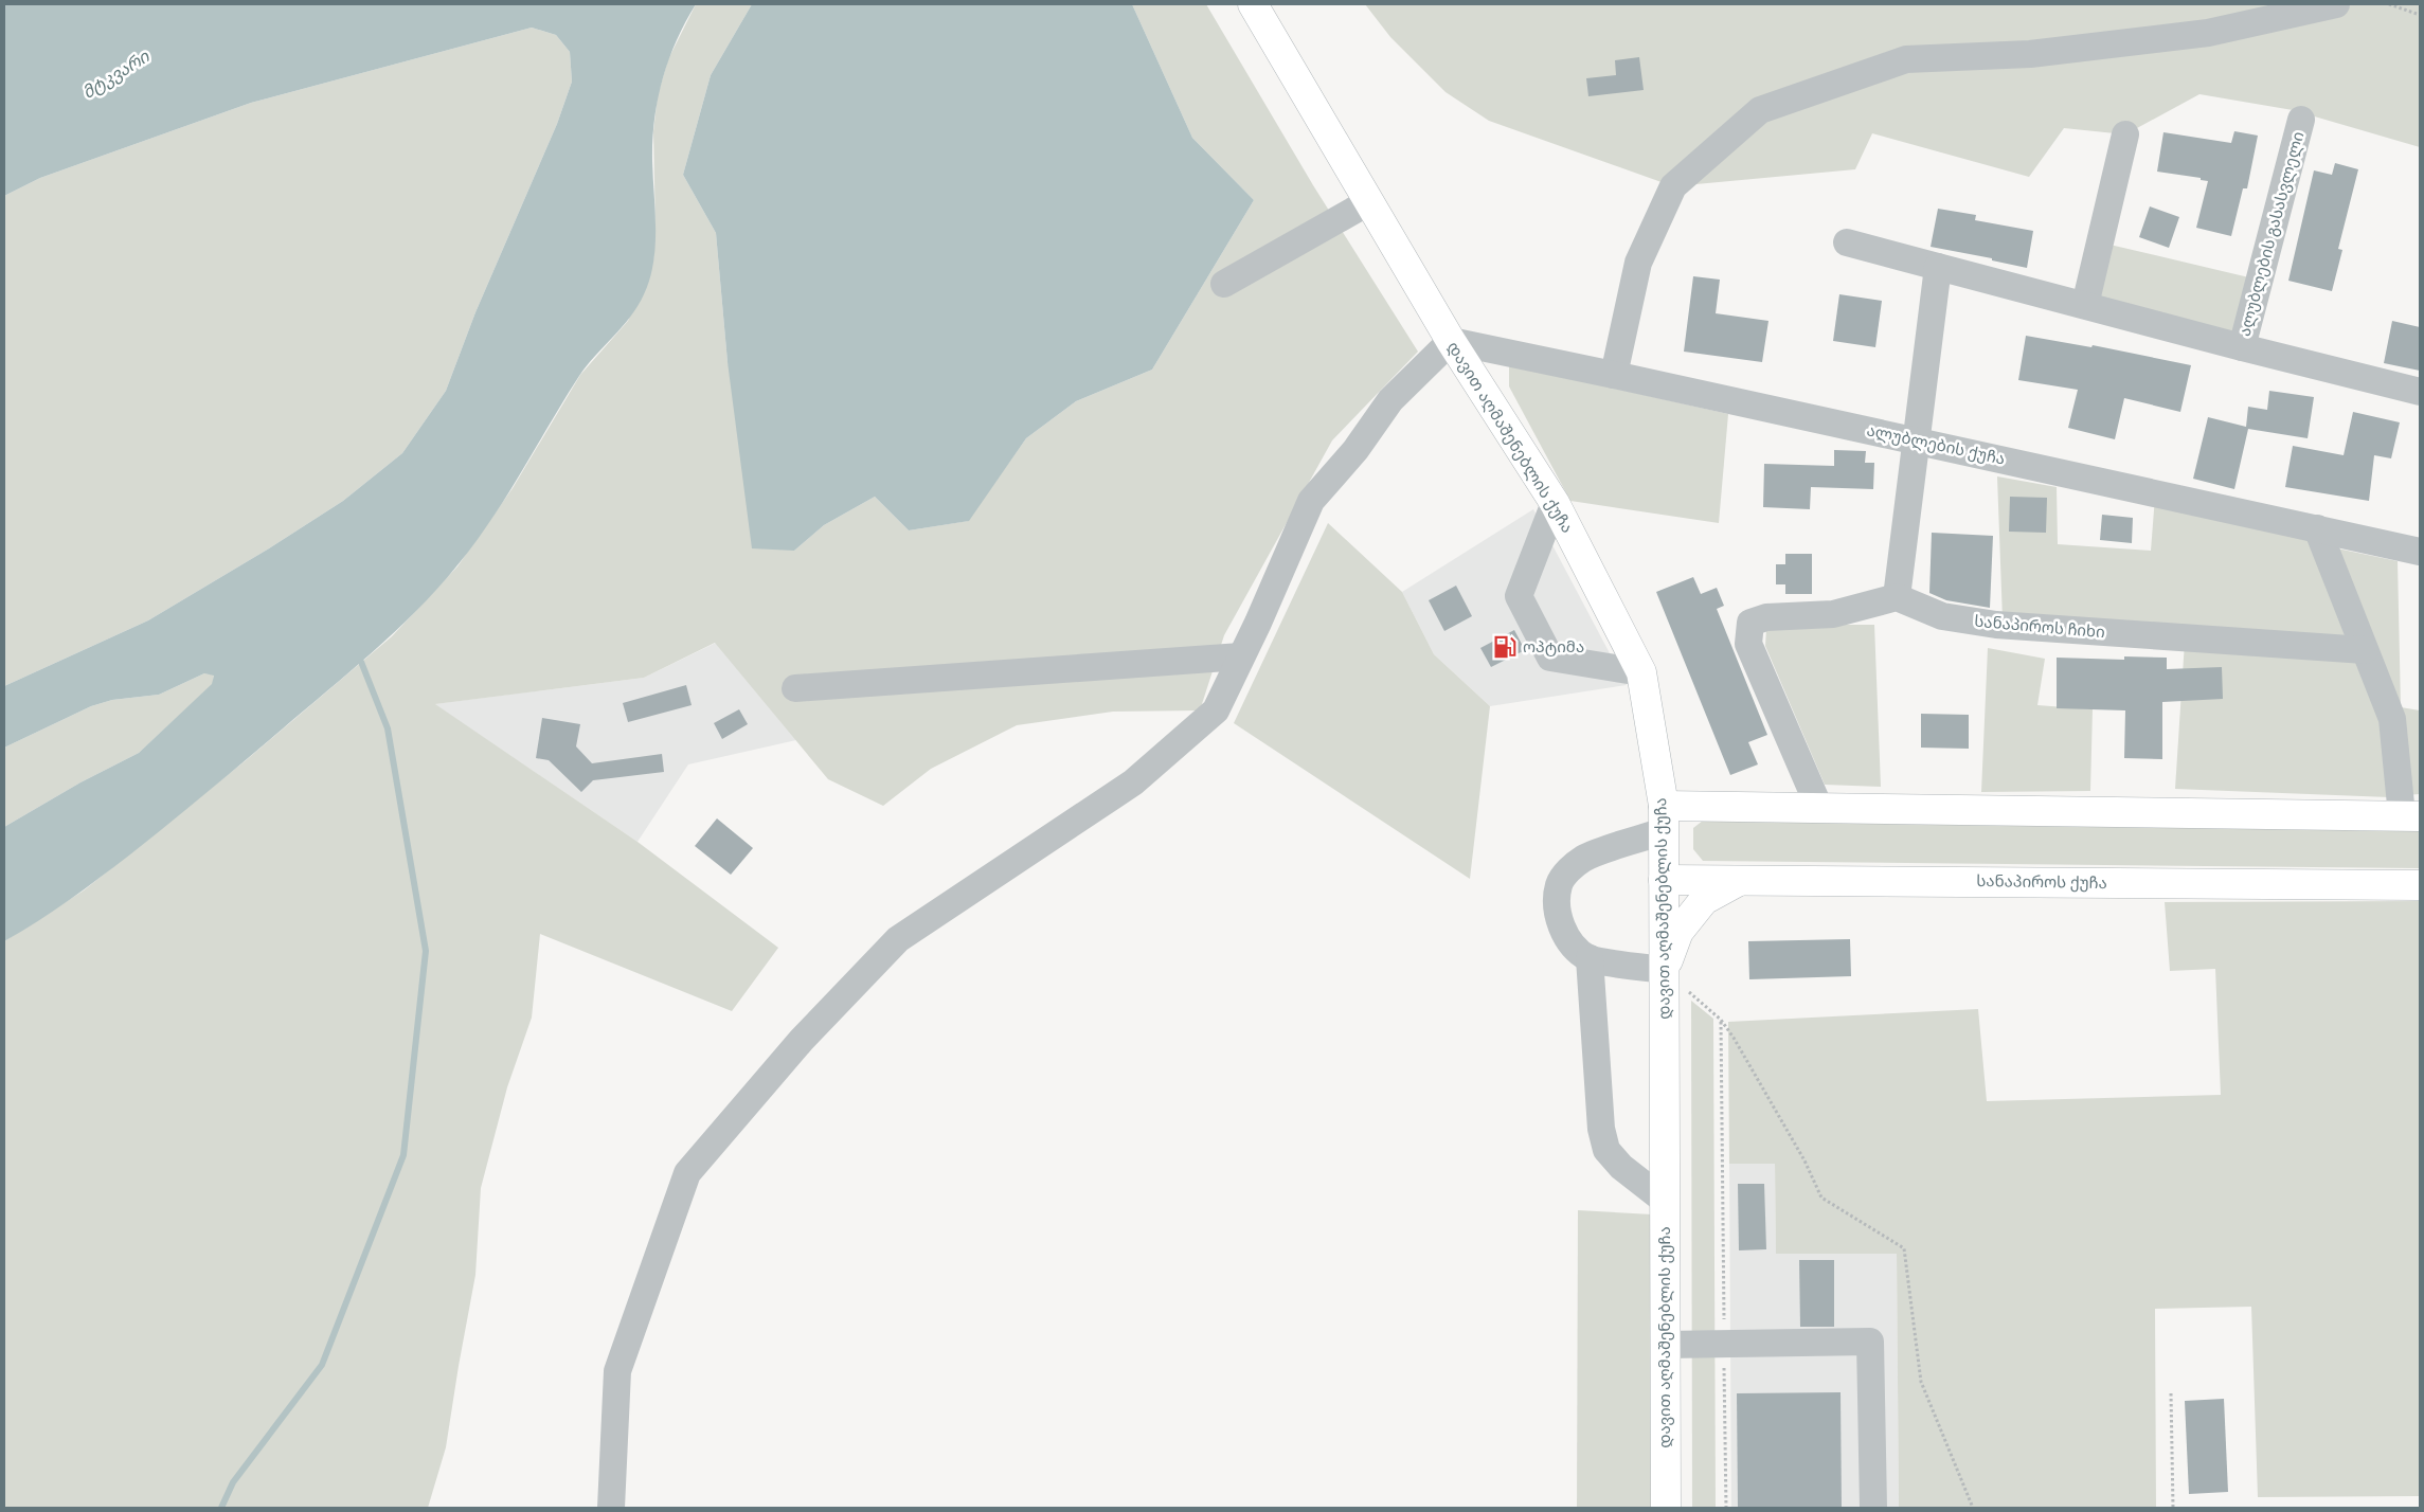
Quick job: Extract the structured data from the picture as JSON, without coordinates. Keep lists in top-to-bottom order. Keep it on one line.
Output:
{"streets":{"main road":["დავით აღმაშენებლის ქუჩა","სანაპიროს ქუჩა"],"street":["ალუბლების გასასვლელი","ალუბლების ქუჩა","სანაპიროს ჩიხი"]},"crossings":[["დავით აღმაშენებლის ქუჩა","ალუბლების ქუჩა"],["დავით აღმაშენებლის ქუჩა","სანაპიროს ქუჩა"]],"water":["მტკვარი"],"places":{"fuel station":["ოპტიმა"]}}
